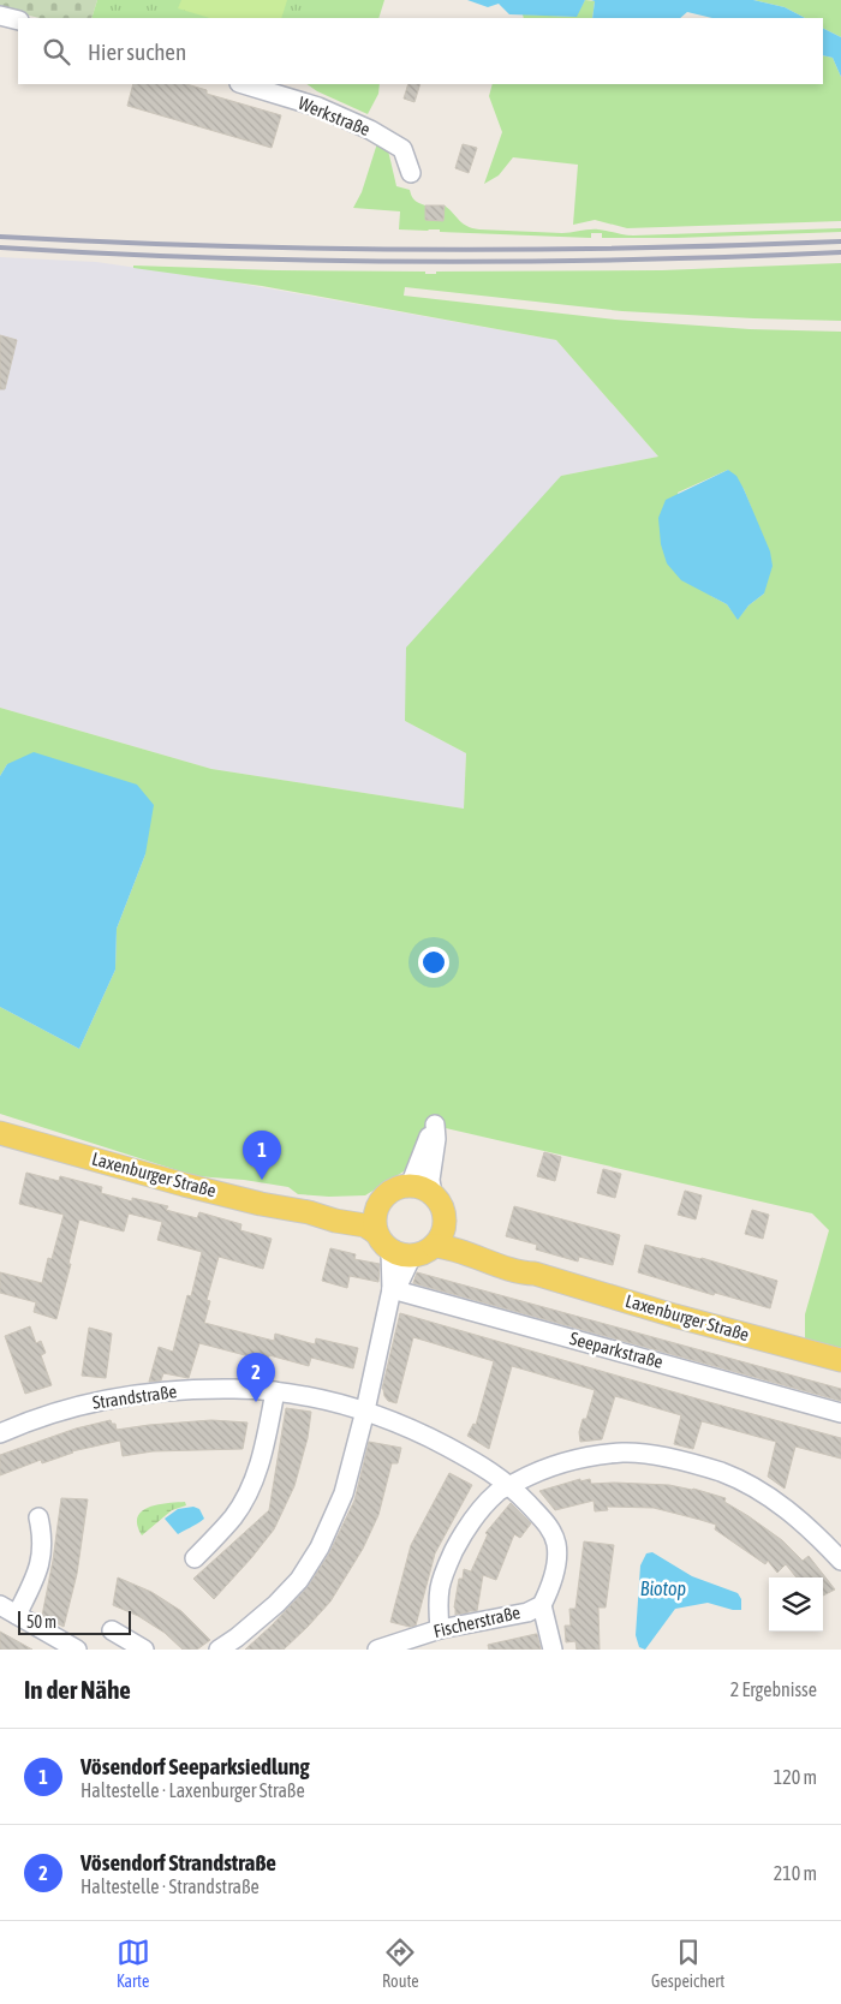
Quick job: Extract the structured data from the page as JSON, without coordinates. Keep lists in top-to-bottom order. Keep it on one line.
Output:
{"streets":{"main road":["Laxenburger Straße"],"street":["Werkstraße","Seeparkstraße","Strandstraße","Fischerstraße"]},"crossings":[["Strandstraße","Fischerstraße"]],"water":["Biotop"],"scale_bar":"50 m","page":{"search":"Hier suchen","pins":["1","2"],"scale":"50 m","heading":["In der Nähe","2 Ergebnisse"],"list":[{"mark":"1","name":"Vösendorf Seeparksiedlung","note":"Haltestelle · Laxenburger Straße","value":"120 m"},{"mark":"2","name":"Vösendorf Strandstraße","note":"Haltestelle · Strandstraße","value":"210 m"}],"nav":["Karte","Route","Gespeichert"]}}
